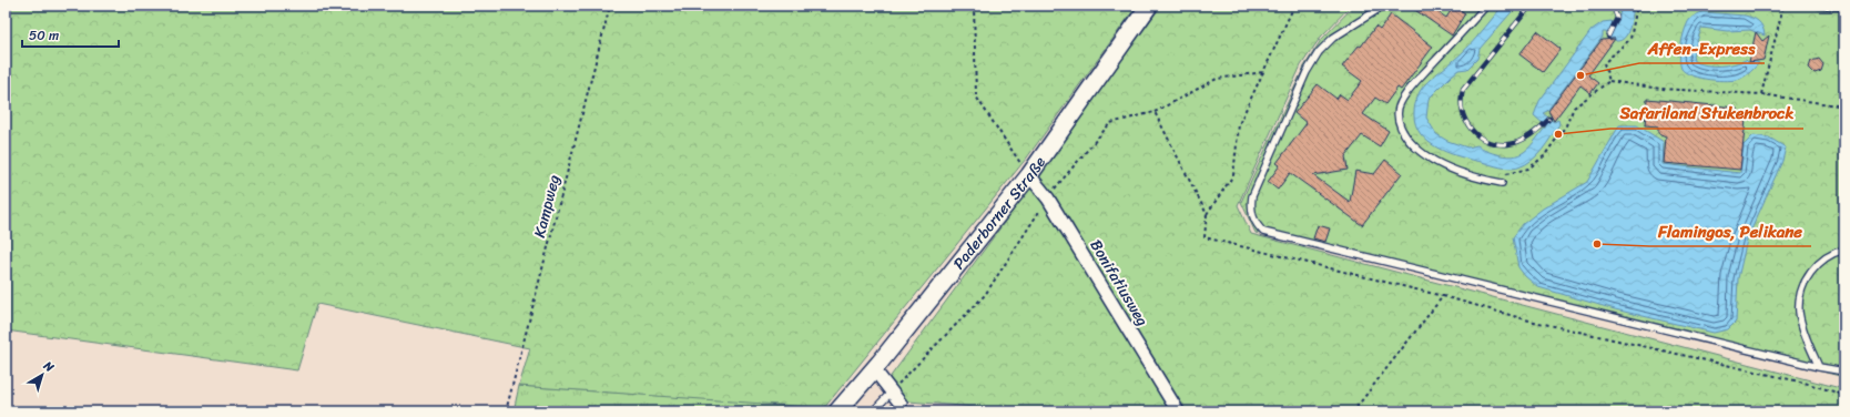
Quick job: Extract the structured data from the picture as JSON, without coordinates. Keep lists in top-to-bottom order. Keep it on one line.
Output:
{"streets":{"main road":["Paderborner Straße"],"street":["Bonifatiusweg"],"path":["Kampweg"]},"crossings":[["Paderborner Straße","Bonifatiusweg"]],"places":["Affen-Express","Safariland Stukenbrock","Flamingos, Pelikane"],"scale_bar":"50 m","north":"top right"}
